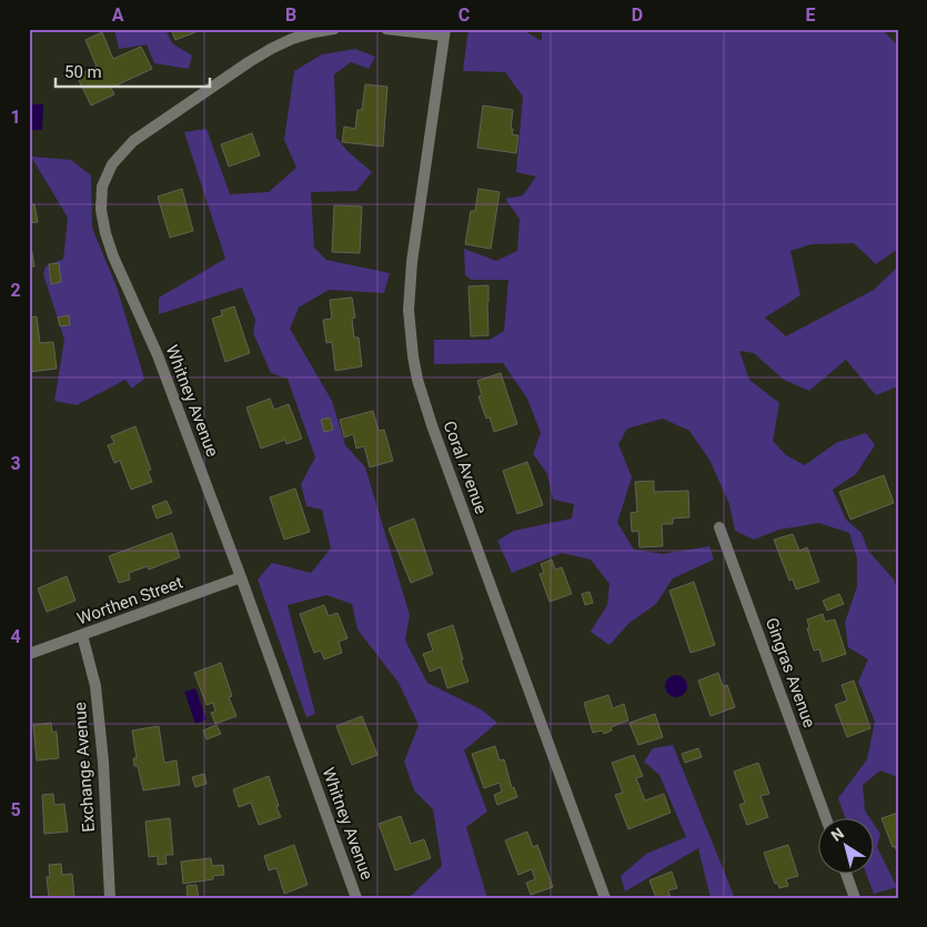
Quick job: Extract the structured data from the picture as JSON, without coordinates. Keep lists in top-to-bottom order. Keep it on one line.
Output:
{"streets":{"street":["Whitney Avenue","Coral Avenue","Worthen Street","Gingras Avenue","Exchange Avenue"]},"crossings":[["Whitney Avenue","Worthen Street"],["Worthen Street","Exchange Avenue"]],"scale_bar":"50 m","north":"top left","grid":{"columns":["A","B","C","D","E"],"rows":["1","2","3","4","5"]}}
